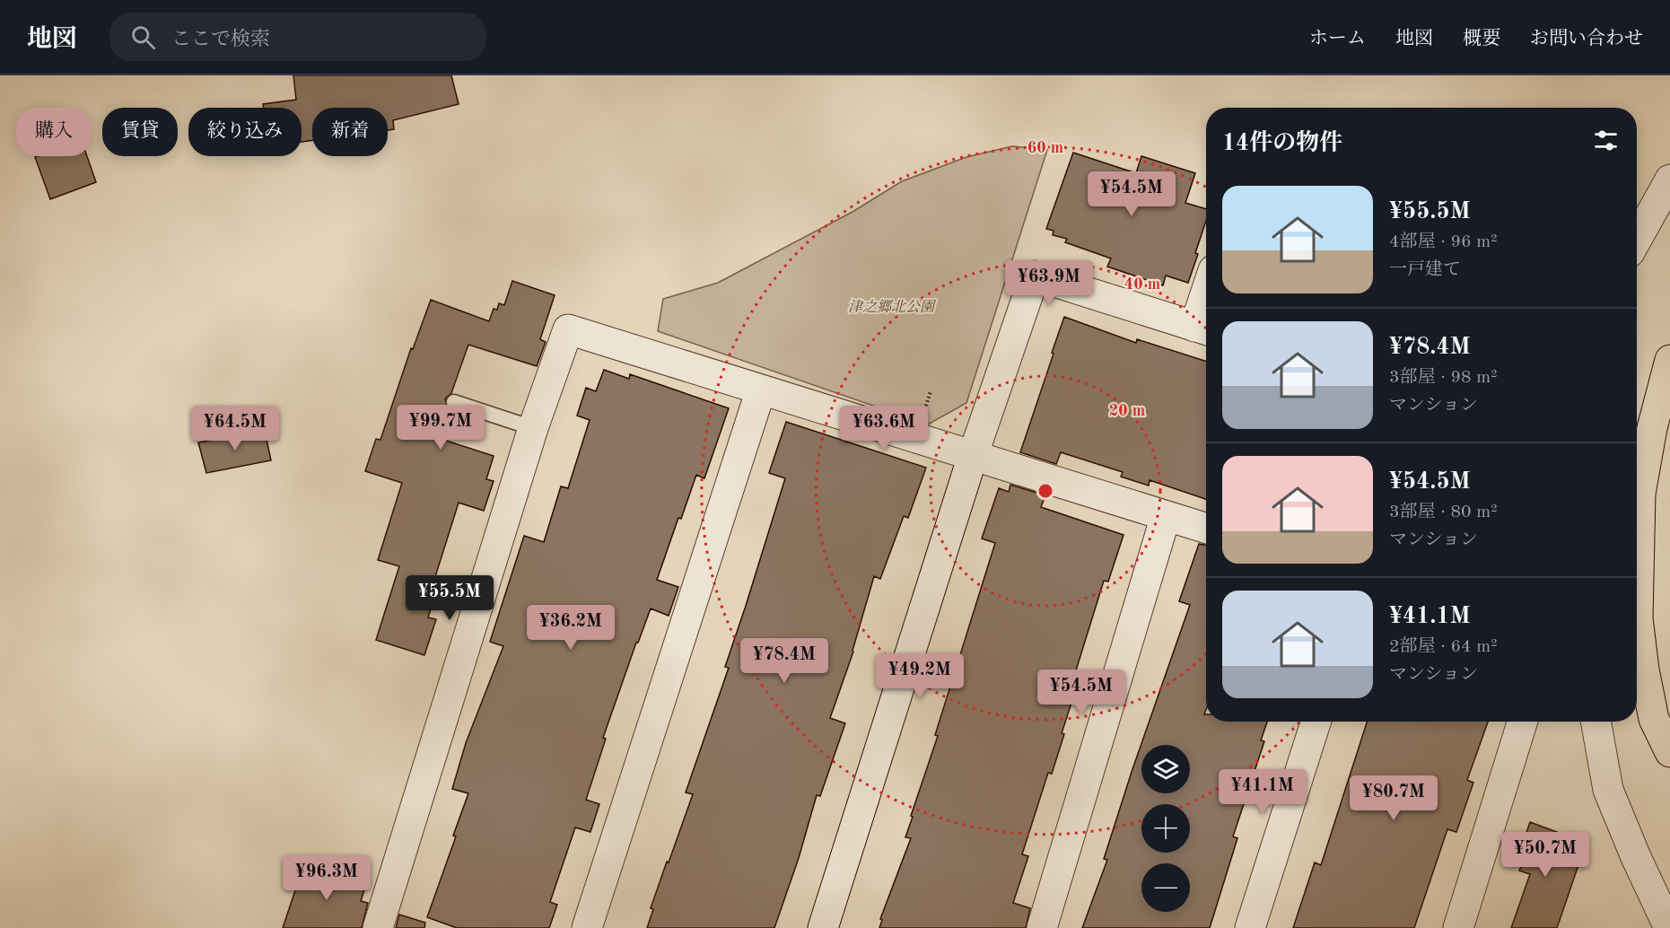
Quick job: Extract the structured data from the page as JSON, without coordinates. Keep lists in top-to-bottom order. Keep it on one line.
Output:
{"parks":["津之郷北公園"],"page":{"header":"地図","search":"ここで検索","nav":["ホーム","地図","概要","お問い合わせ"],"chip":["購入","賃貸","絞り込み","新着"],"heading":"14件の物件","price":["¥54.5M","¥63.9M","¥99.7M","¥64.5M","¥63.6M","¥55.5M","¥36.2M","¥78.4M","¥49.2M","¥54.5M","¥41.1M","¥80.7M","¥50.7M","¥96.3M"],"list":[{"name":"¥55.5M","note":"4部屋 · 96 m² · 一戸建て"},{"name":"¥78.4M","note":"3部屋 · 98 m² · マンション"},{"name":"¥54.5M","note":"3部屋 · 80 m² · マンション"},{"name":"¥41.1M","note":"2部屋 · 64 m² · マンション"}],"map_buttons":["+","−"]},"rings":["60 m","40 m","20 m"]}
